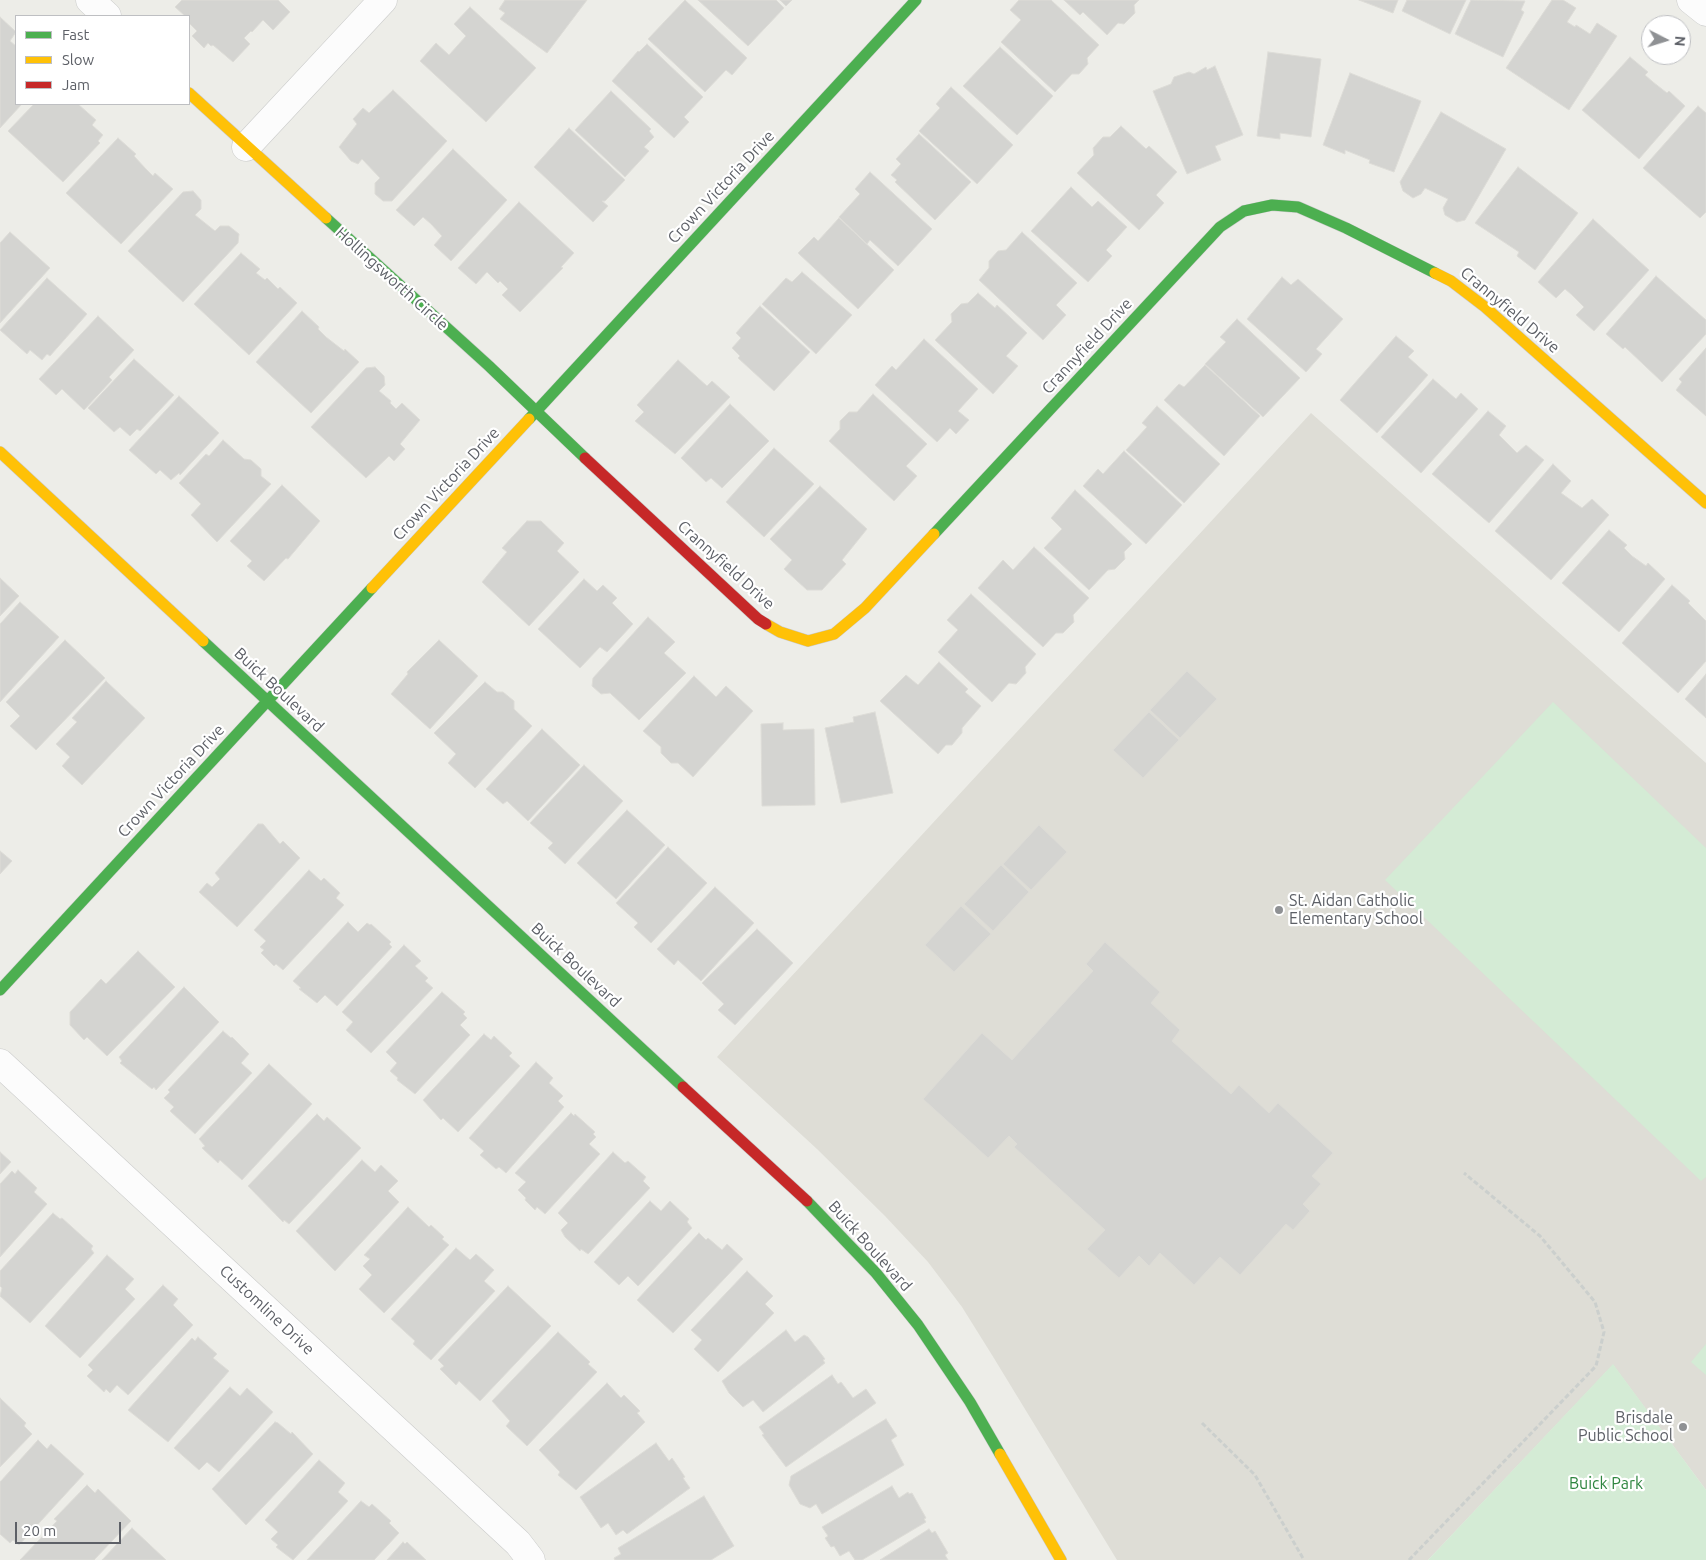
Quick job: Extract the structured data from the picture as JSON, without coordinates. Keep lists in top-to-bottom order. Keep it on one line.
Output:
{"streets":{"street":["Crown Victoria Drive","Hollingsworth Circle","Crannyfield Drive","Buick Boulevard","Customline Drive"]},"crossings":[["Crown Victoria Drive","Hollingsworth Circle"],["Crown Victoria Drive","Crannyfield Drive"],["Crown Victoria Drive","Buick Boulevard"],["Hollingsworth Circle","Crannyfield Drive"]],"parks":["Buick Park"],"places":["St. Aidan Catholic Elementary School","Brisdale Public School"],"legend":["Fast","Slow","Jam"],"scale_bar":"20 m","north":"right"}
